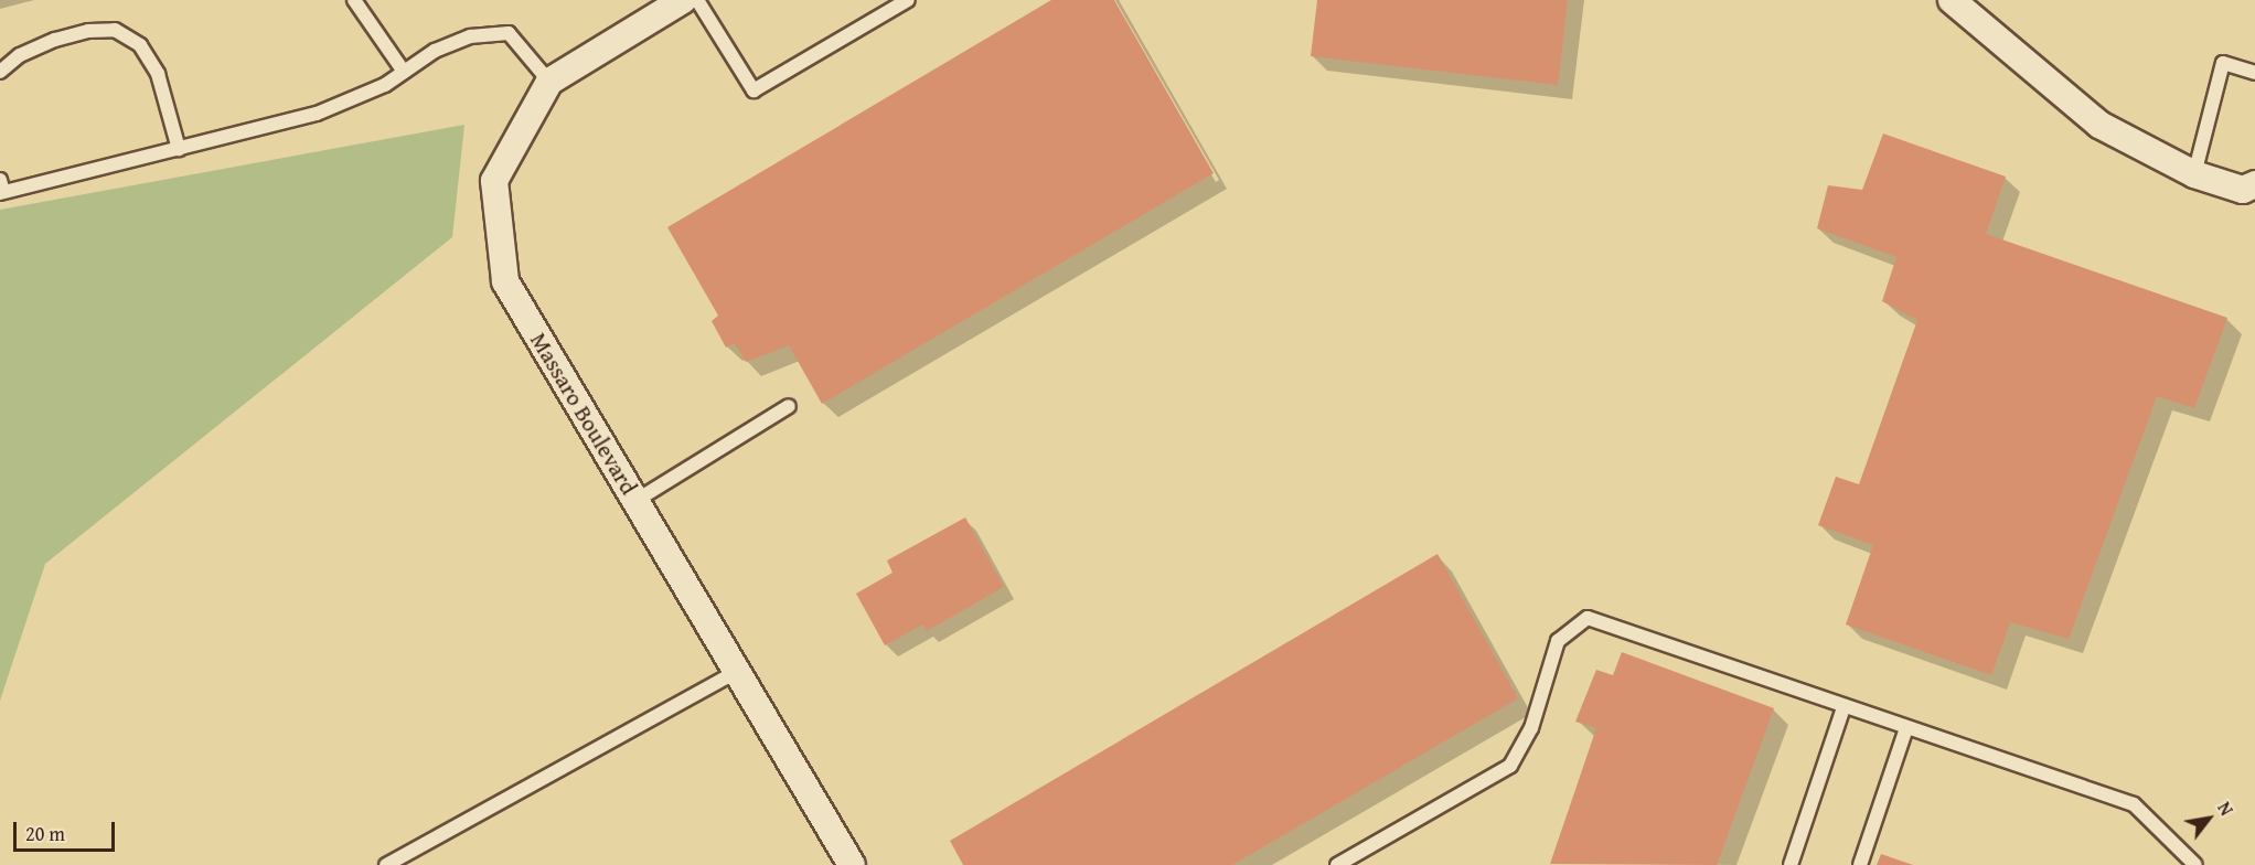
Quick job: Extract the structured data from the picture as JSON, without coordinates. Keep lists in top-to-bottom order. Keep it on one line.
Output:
{"streets":{"street":["Massaro Boulevard"]},"scale_bar":"20 m","north":"top right"}
